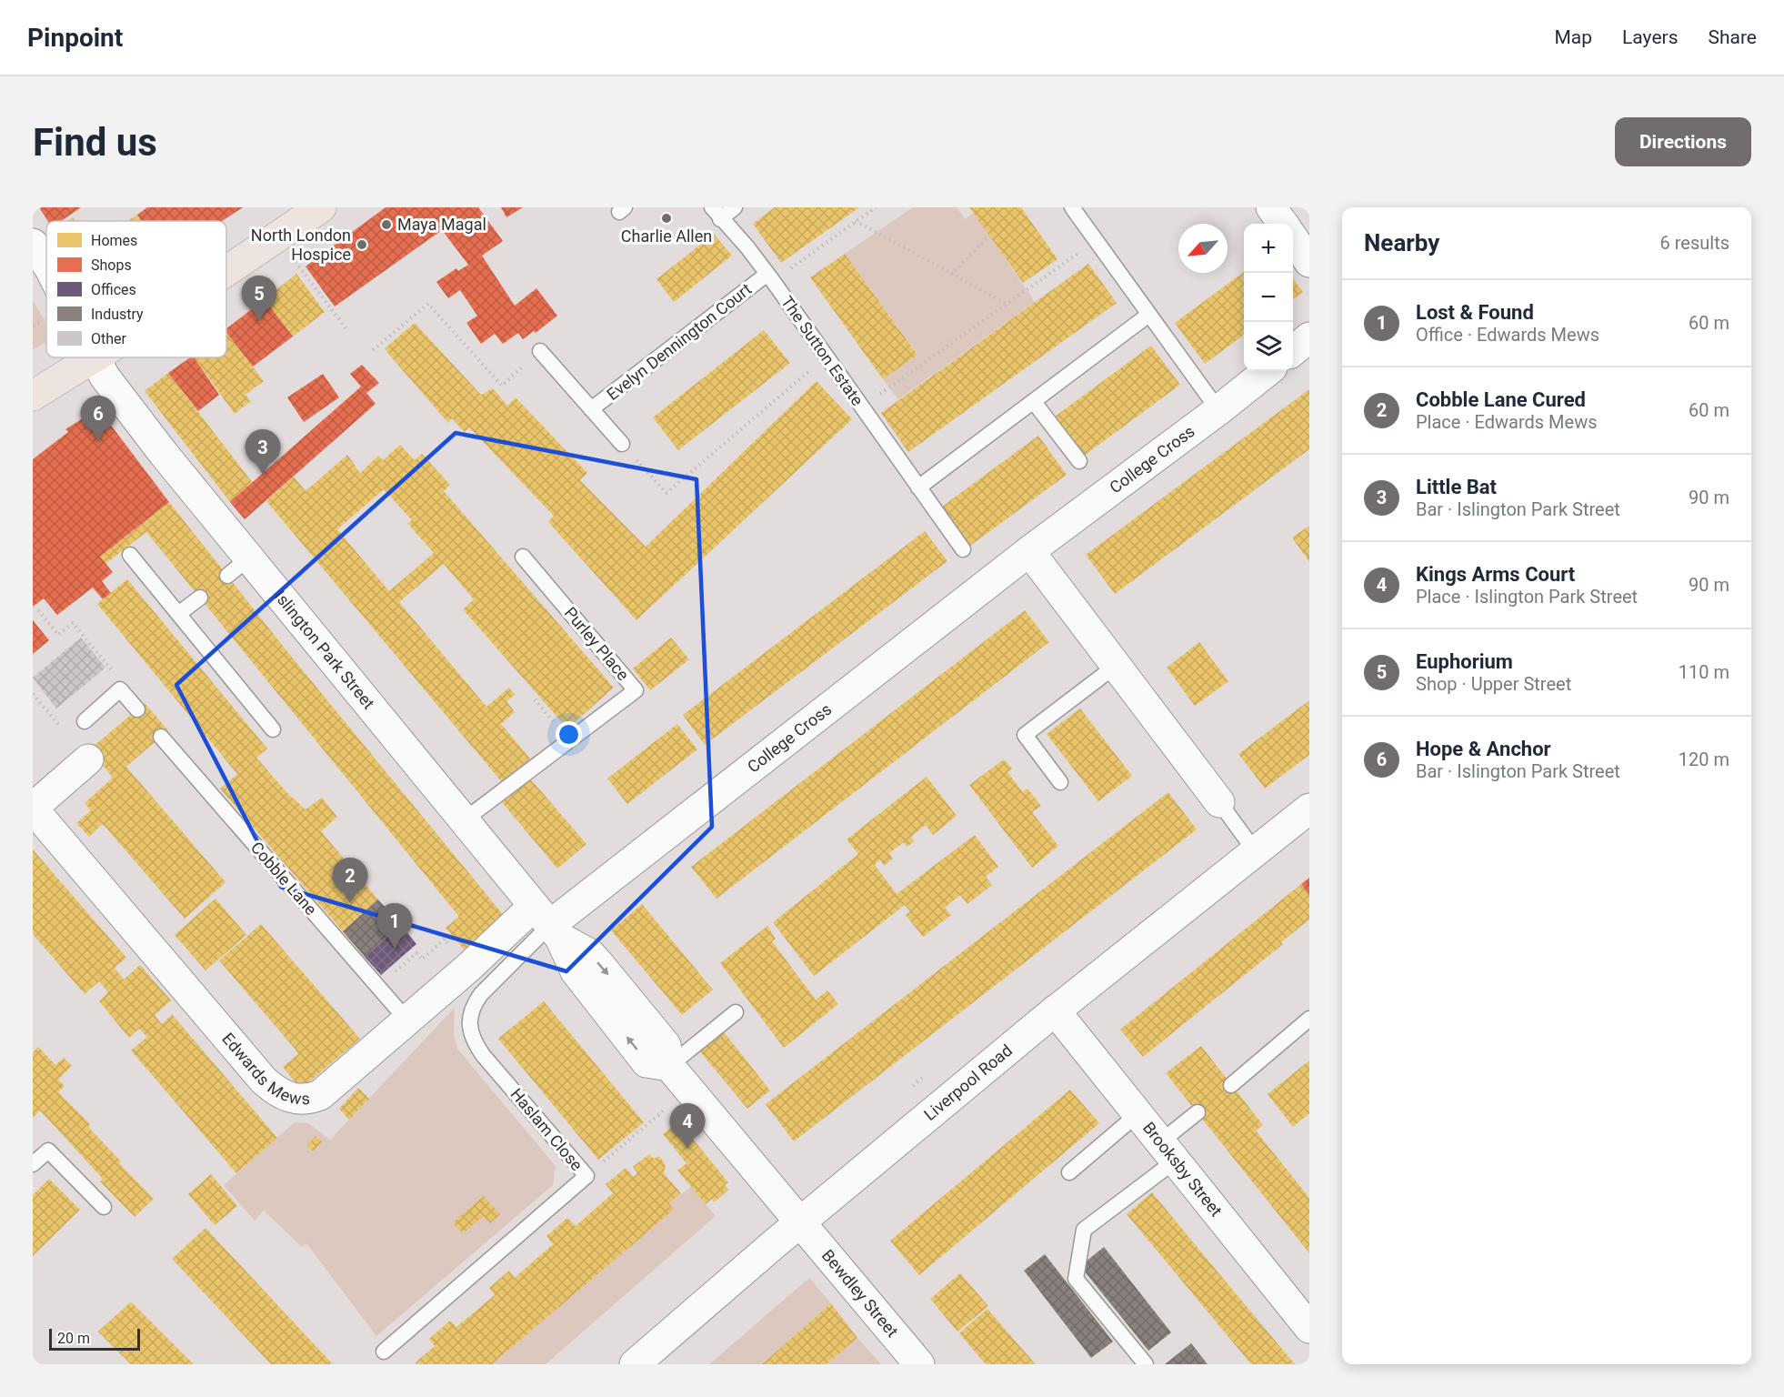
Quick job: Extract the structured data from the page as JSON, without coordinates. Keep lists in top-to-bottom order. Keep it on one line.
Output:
{"streets":{"street":["College Cross","Islington Park Street","Edwards Mews","Liverpool Road","Brooksby Street","Bewdley Street"],"lane":["Evelyn Dennington Court","The Sutton Estate","Purley Place","Cobble Lane","Haslam Close"]},"crossings":[["Evelyn Dennington Court","The Sutton Estate"],["College Cross","Islington Park Street"],["College Cross","Edwards Mews"],["College Cross","Haslam Close"],["Purley Place","Islington Park Street"],["Islington Park Street","Edwards Mews"],["Islington Park Street","Liverpool Road"],["Islington Park Street","Haslam Close"],["Islington Park Street","Bewdley Street"],["Cobble Lane","Edwards Mews"],["Edwards Mews","Haslam Close"],["Liverpool Road","Brooksby Street"],["Liverpool Road","Bewdley Street"]],"places":["Charlie Allen","Maya Magal","North London Hospice"],"legend":["Homes","Shops","Offices","Industry","Other"],"scale_bar":"20 m","north":"bottom left","page":{"header":"Pinpoint","nav":["Map","Layers","Share"],"buttons":"Directions","title":"Find us","heading":["Nearby","6 results"],"map_buttons":["+","−"],"pins":["5","6","3","2","1","4"],"list":[{"mark":"1","name":"Lost & Found","note":"Office · Edwards Mews","value":"60 m"},{"mark":"2","name":"Cobble Lane Cured","note":"Place · Edwards Mews","value":"60 m"},{"mark":"3","name":"Little Bat","note":"Bar · Islington Park Street","value":"90 m"},{"mark":"4","name":"Kings Arms Court","note":"Place · Islington Park Street","value":"90 m"},{"mark":"5","name":"Euphorium","note":"Shop · Upper Street","value":"110 m"},{"mark":"6","name":"Hope & Anchor","note":"Bar · Islington Park Street","value":"120 m"}],"scale":"20 m"}}
